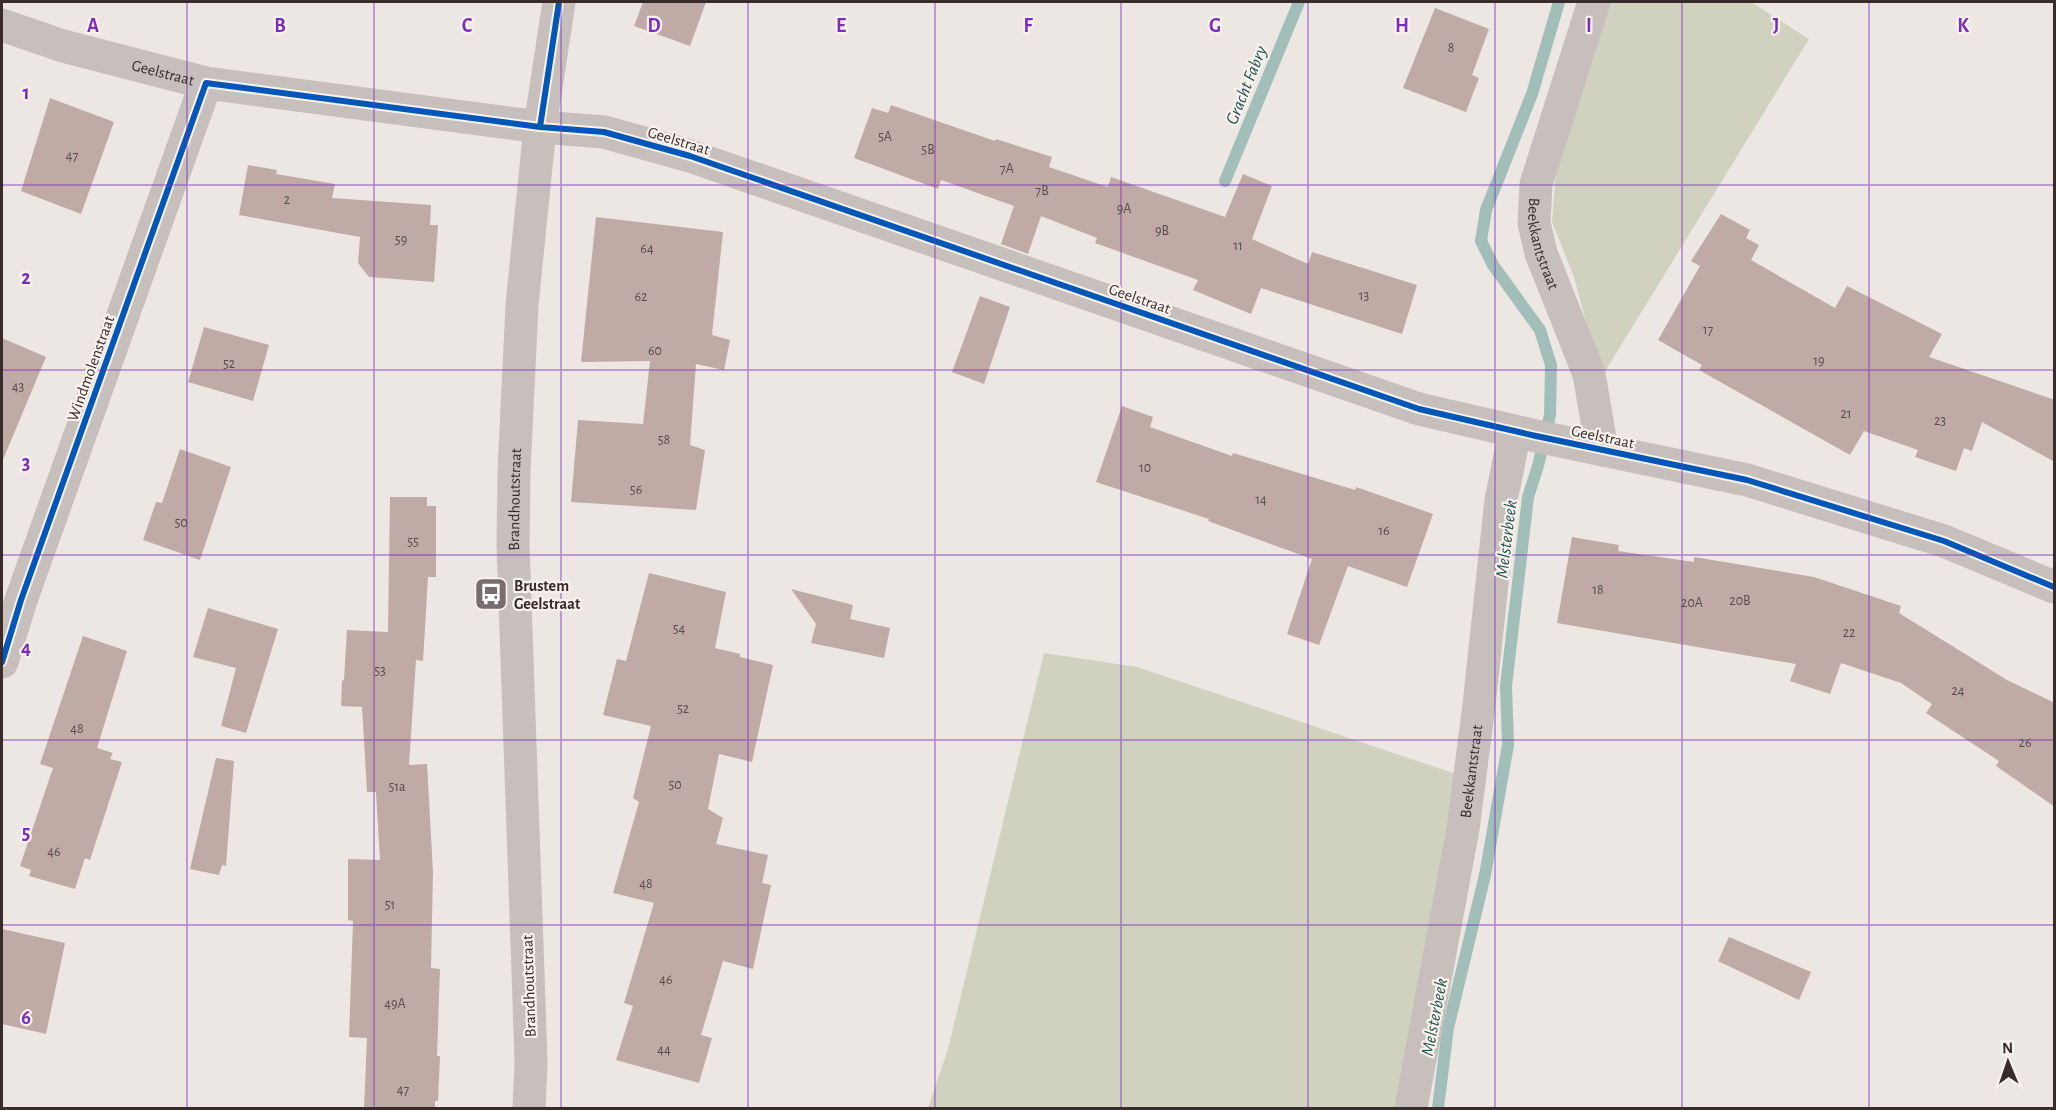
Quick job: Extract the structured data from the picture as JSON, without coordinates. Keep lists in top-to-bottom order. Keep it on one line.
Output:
{"streets":{"street":["Geelstraat","Beekkantstraat","Windmolenstraat","Brandhoutstraat"]},"crossings":[["Geelstraat","Beekkantstraat"],["Geelstraat","Windmolenstraat"],["Geelstraat","Brandhoutstraat"]],"water":["Gracht Fabry","Melsterbeek"],"places":{"bus stop":["Brustem Geelstraat"]},"house_numbers":["8","5A","5B","47","7A","7B","2","9A","9B","59","11","64","13","62","17","60","19","52","43","21","23","58","10","56","14","50","16","55","18","20B","20A","54","22","53","24","52","48","26","50","51a","46","48","51","46","49A","44","47"],"north":"top","grid":{"columns":["A","B","C","D","E","F","G","H","I","J","K"],"rows":["1","2","3","4","5","6"]}}
